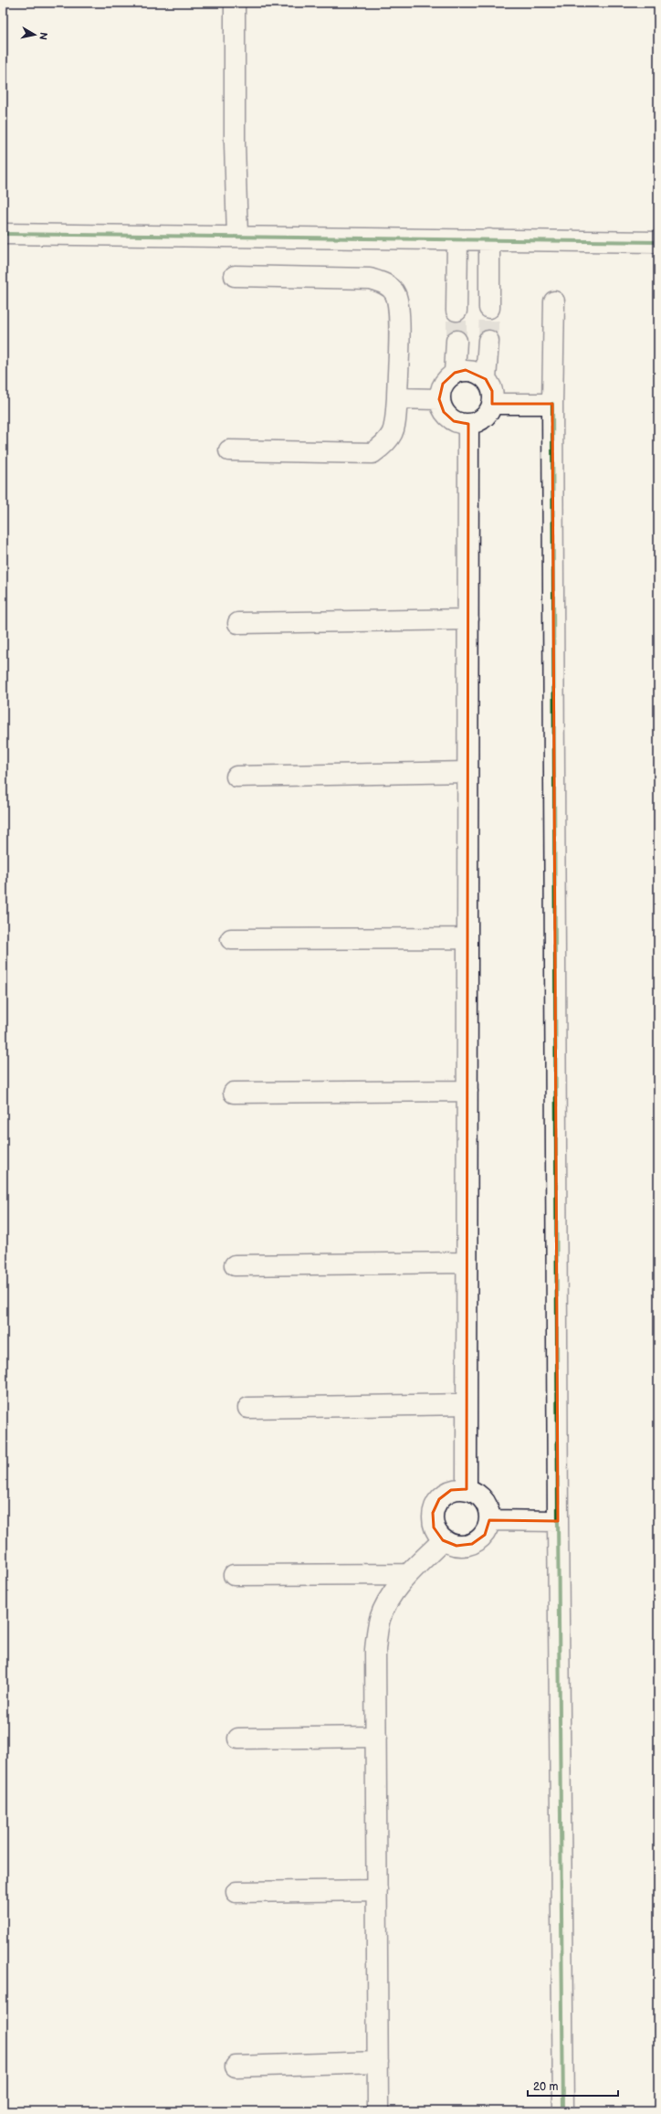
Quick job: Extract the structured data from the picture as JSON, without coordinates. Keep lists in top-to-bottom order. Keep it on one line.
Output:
{"scale_bar":"20 m","north":"right"}
